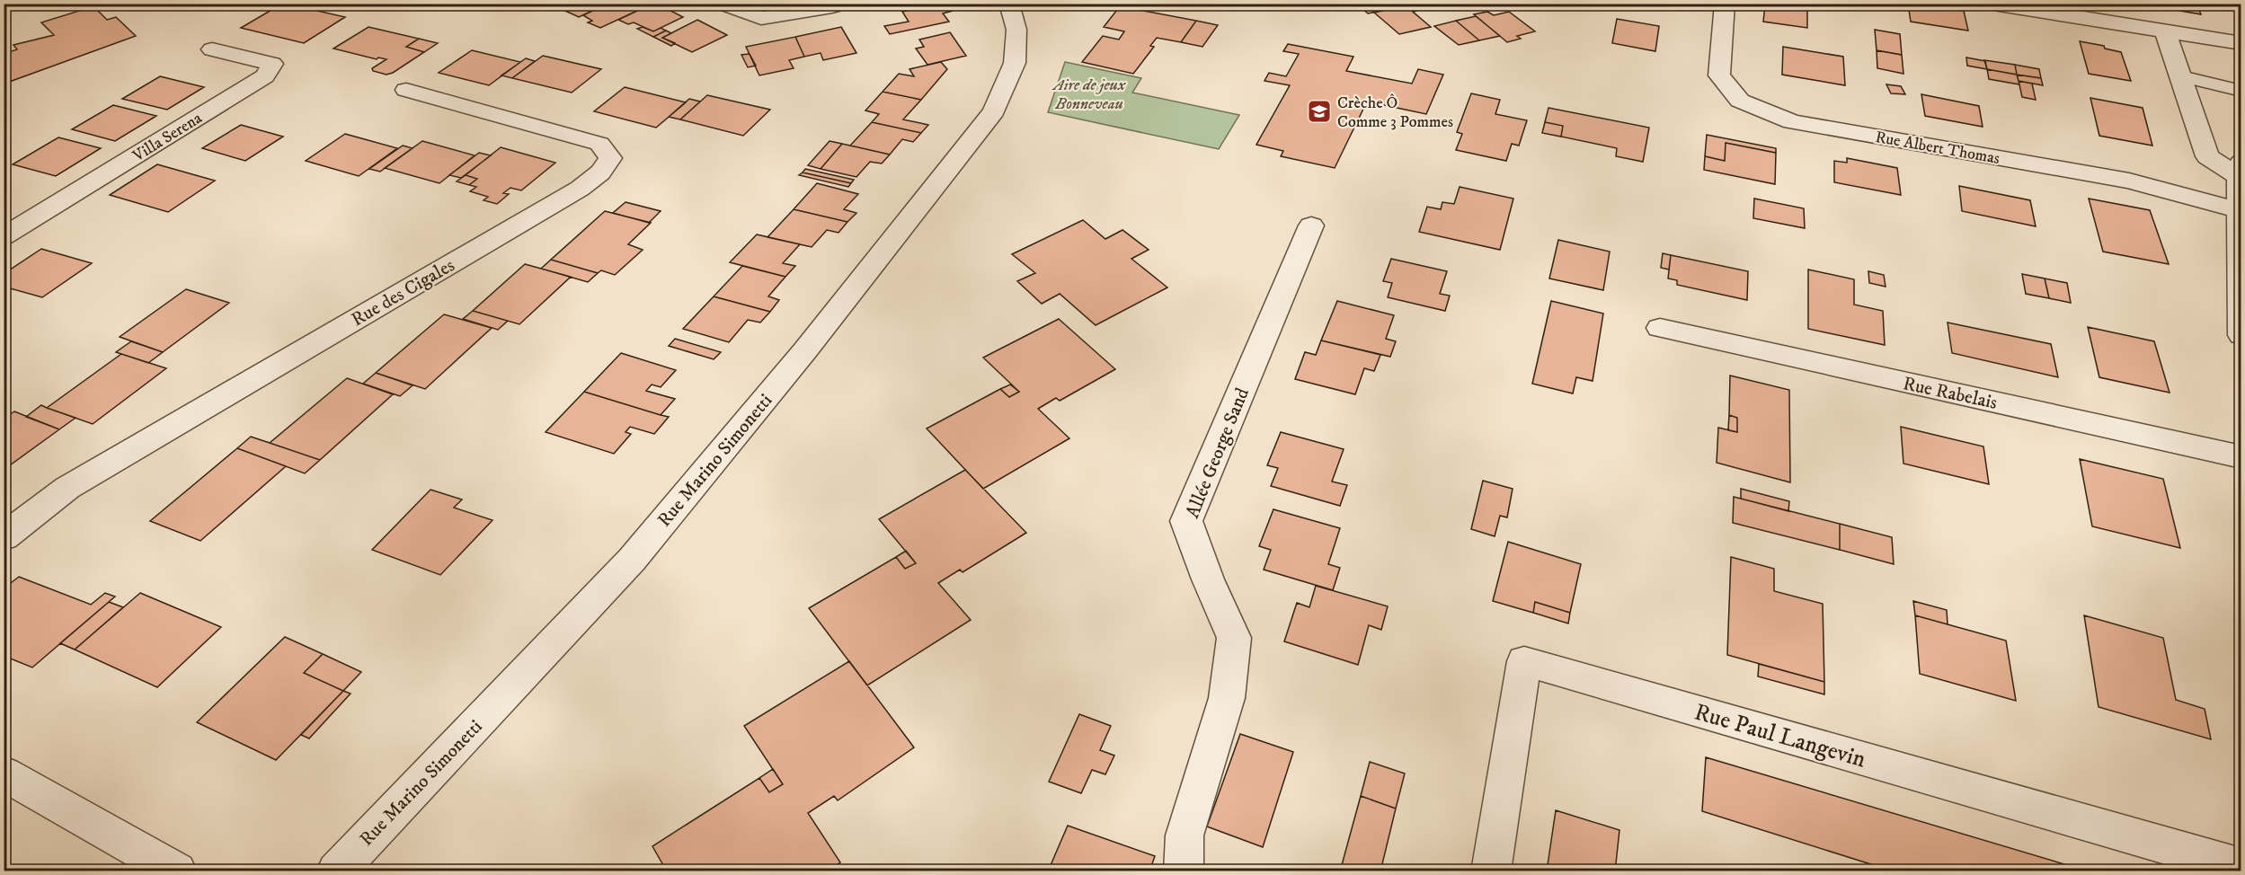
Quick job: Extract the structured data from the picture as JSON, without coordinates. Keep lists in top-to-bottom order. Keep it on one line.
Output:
{"streets":{"street":["Villa Serena","Rue Albert Thomas","Rue des Cigales","Rue Rabelais","Allée George Sand","Rue Marino Simonetti","Rue Paul Langevin"]},"parks":["Aire de jeux Bonneveau"],"places":{"school or university":["Crèche Ô Comme 3 Pommes"]}}
